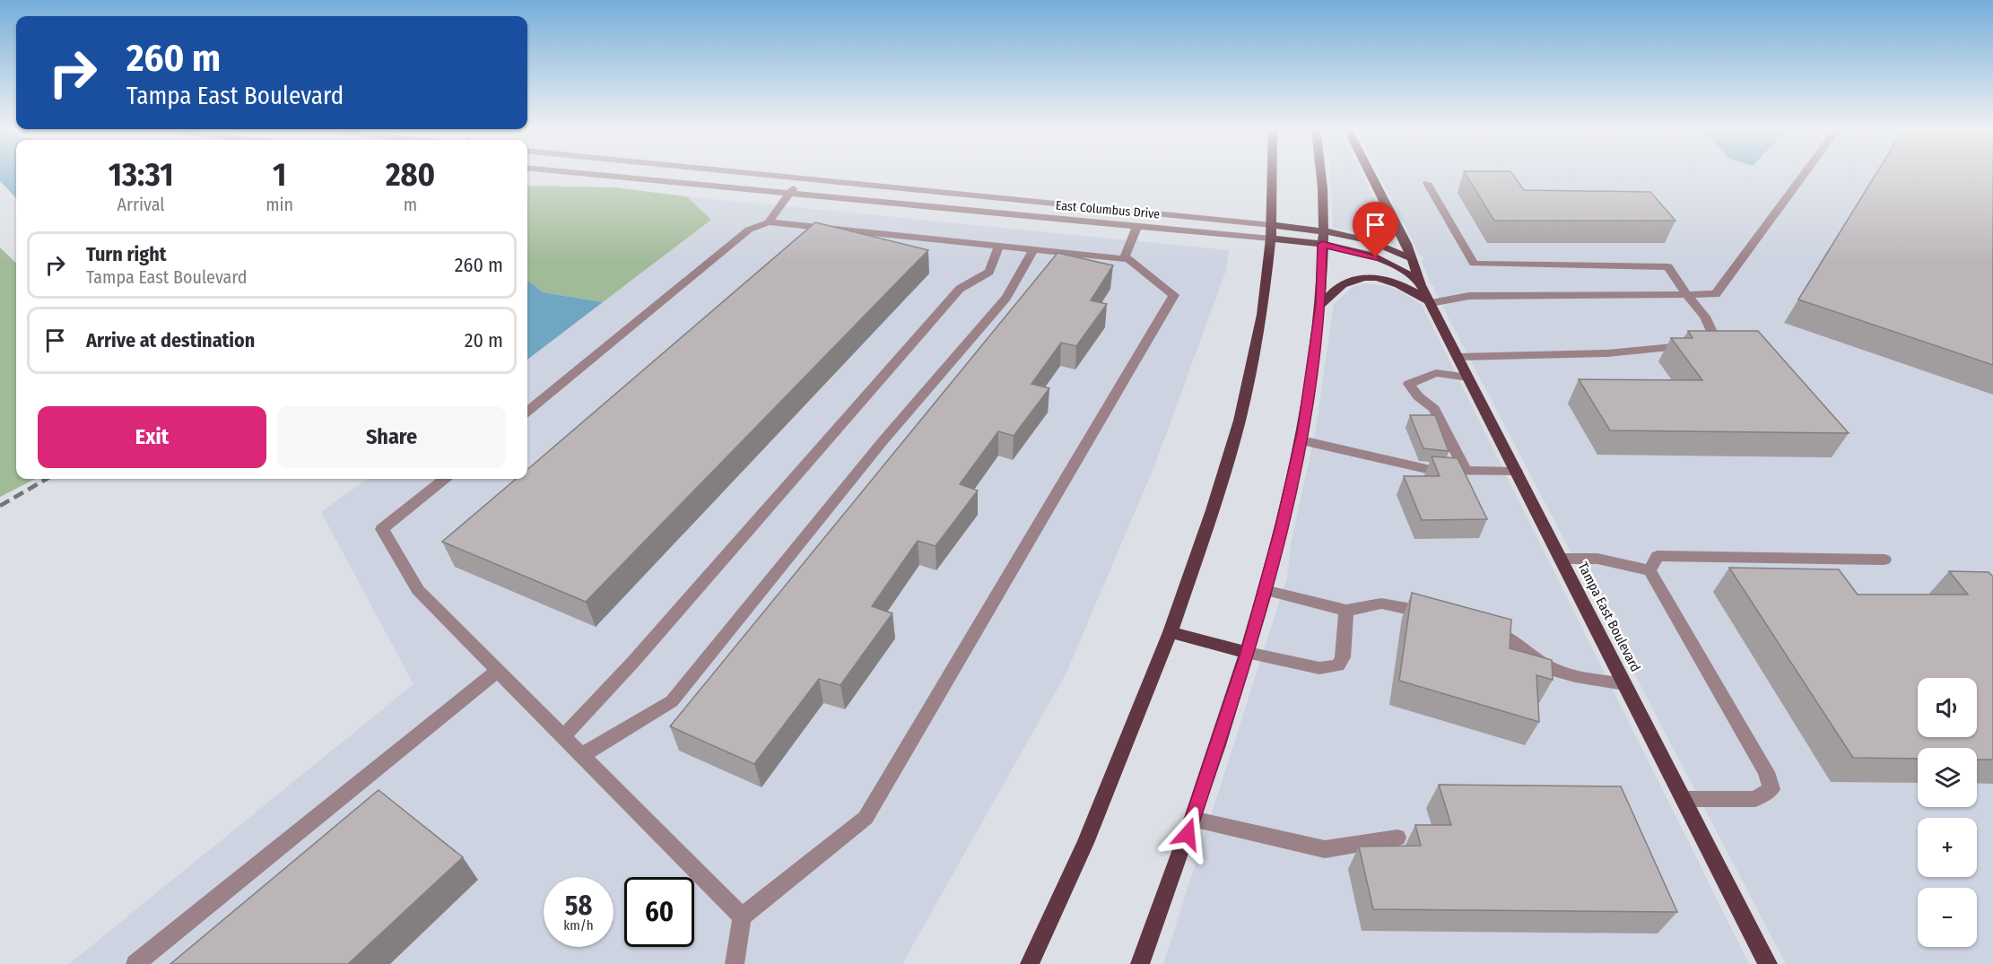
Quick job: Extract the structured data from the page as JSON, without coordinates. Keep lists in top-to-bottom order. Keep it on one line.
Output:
{"streets":{"main road":["Tampa East Boulevard"],"street":["East Columbus Drive"]},"crossings":[["East Columbus Drive","Tampa East Boulevard"]],"page":{"turn":["260 m","Tampa East Boulevard"],"eta":["13:31","Arrival","1","min","280","m"],"list":[{"name":"Turn right","note":"Tampa East Boulevard","value":"260 m"},{"name":"Arrive at destination","value":"20 m"}],"buttons":["Exit","Share"],"map_buttons":["+","−"],"speed":"58 km/h","limit":"60"}}
